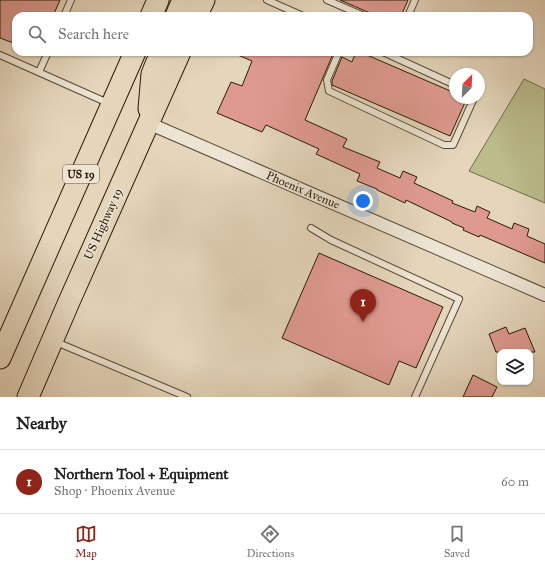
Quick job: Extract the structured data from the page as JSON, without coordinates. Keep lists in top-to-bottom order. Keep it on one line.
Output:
{"streets":{"highway":["US 19","US Highway 19"],"street":["Phoenix Avenue"]},"crossings":[["Phoenix Avenue","US Highway 19"]],"north":"top right","page":{"search":"Search here","pins":"1","heading":"Nearby","list":[{"mark":"1","name":"Northern Tool + Equipment","note":"Shop · Phoenix Avenue","value":"60 m"}],"nav":["Map","Directions","Saved"]}}
